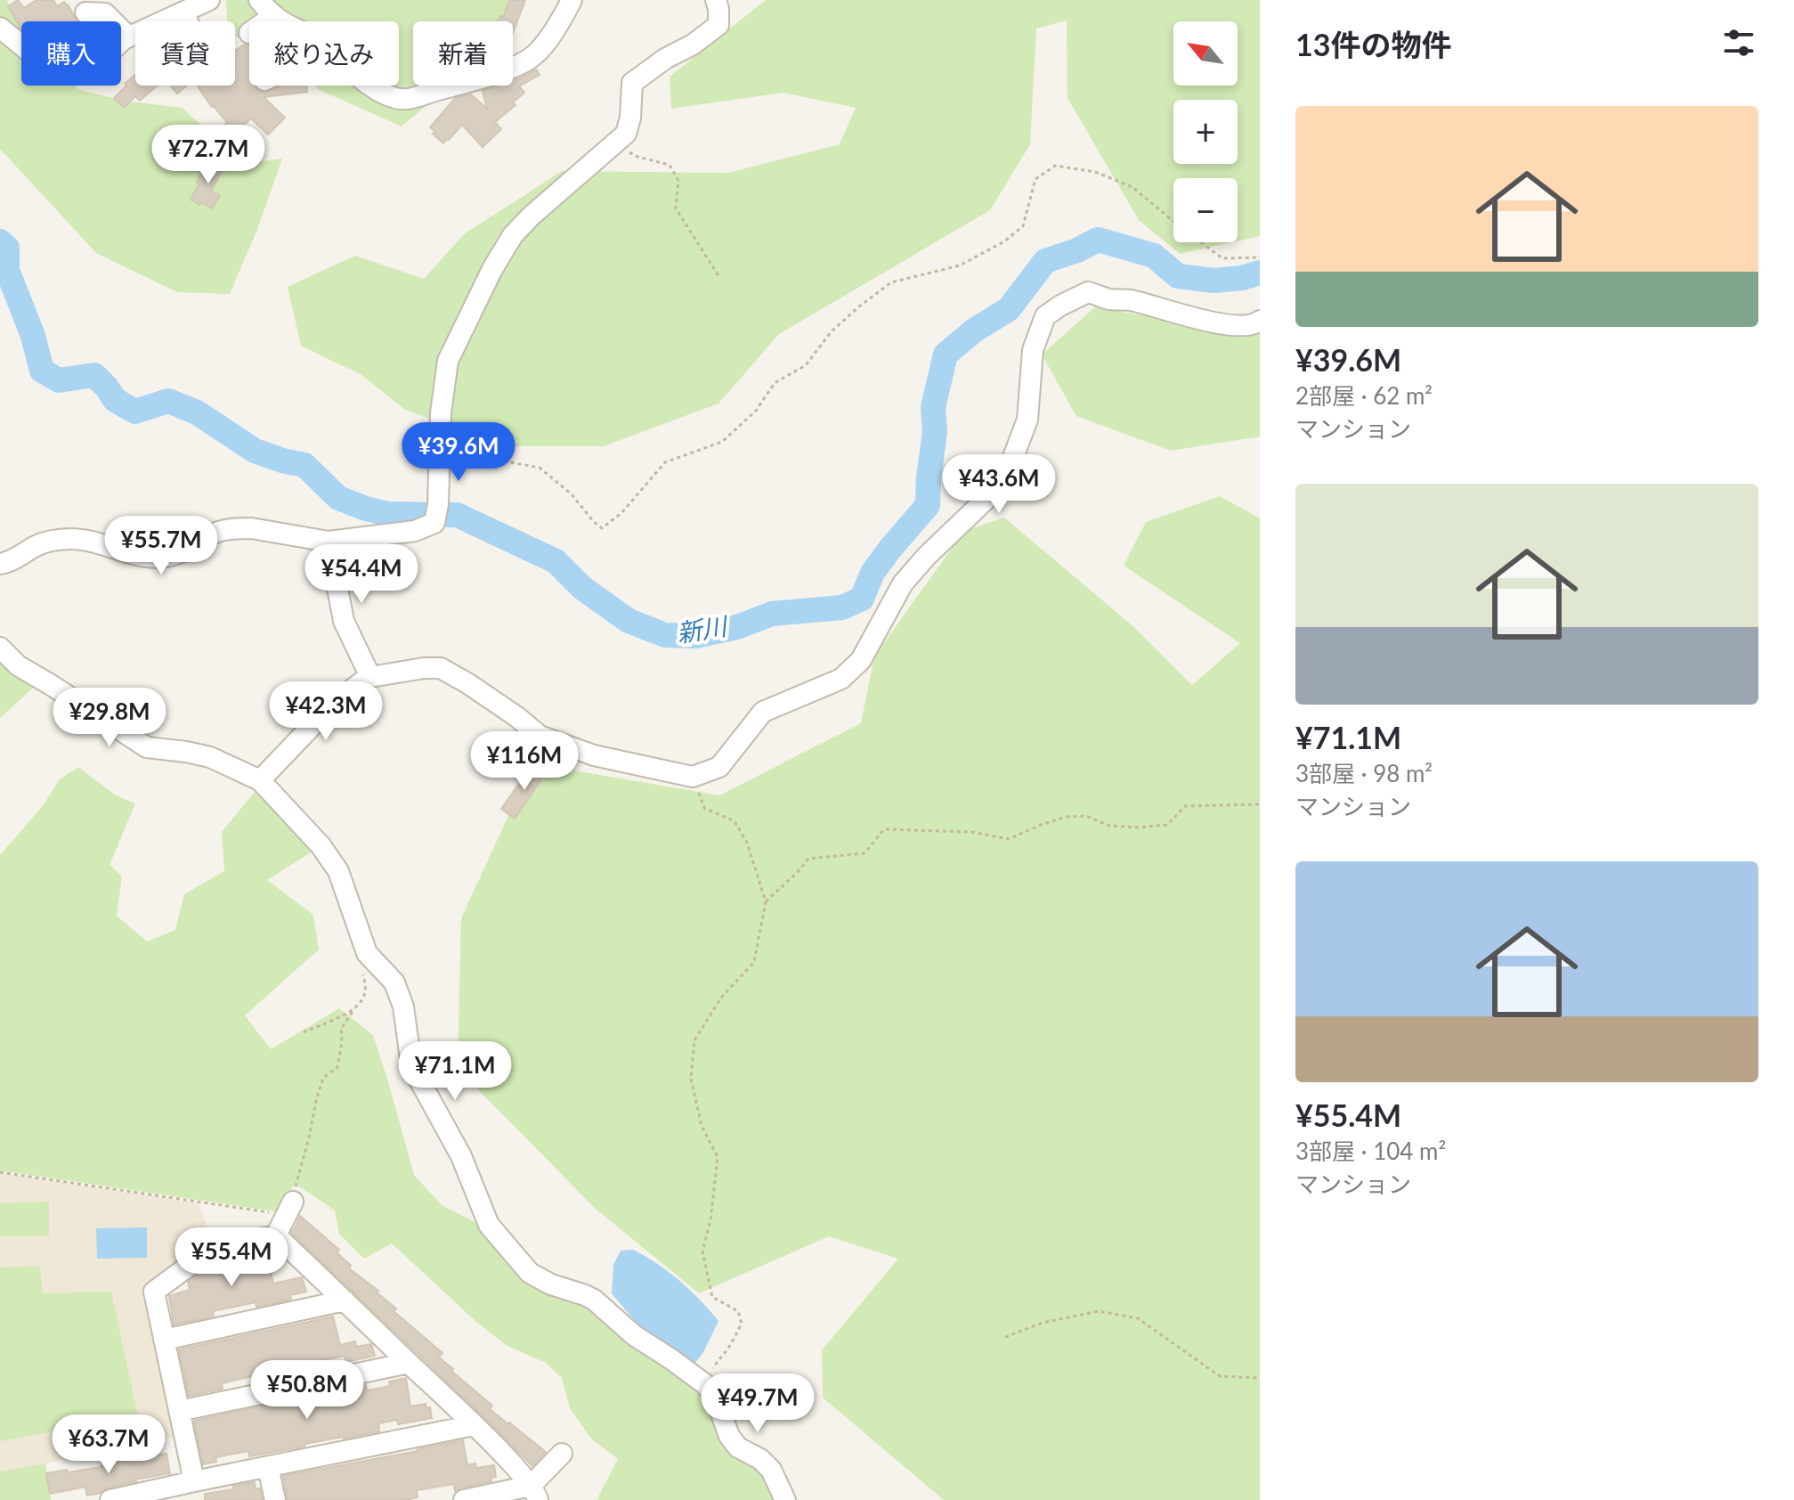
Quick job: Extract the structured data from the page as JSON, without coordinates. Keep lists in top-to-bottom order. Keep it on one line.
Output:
{"water":["新川"],"north":"top left","page":{"heading":"13件の物件","map_buttons":["+","−"],"chip":["購入","賃貸","絞り込み","新着"],"list":[{"name":"¥39.6M","note":"2部屋 · 62 m² · マンション"},{"name":"¥71.1M","note":"3部屋 · 98 m² · マンション"},{"name":"¥55.4M","note":"3部屋 · 104 m² · マンション"}],"price":["¥72.7M","¥39.6M","¥43.6M","¥55.7M","¥54.4M","¥42.3M","¥29.8M","¥116M","¥71.1M","¥55.4M","¥50.8M","¥49.7M","¥63.7M"]}}
